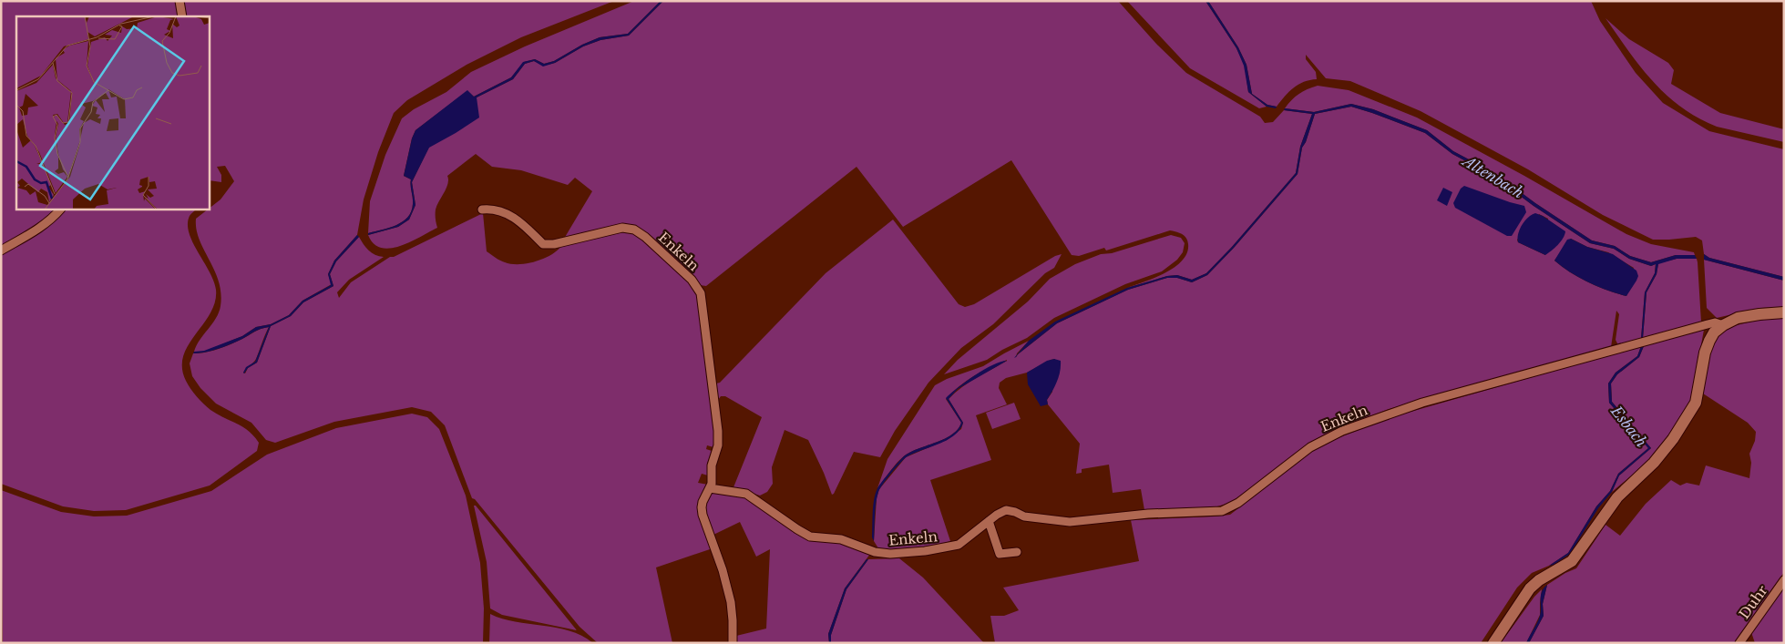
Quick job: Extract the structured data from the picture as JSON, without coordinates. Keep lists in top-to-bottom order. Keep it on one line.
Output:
{"streets":{"street":["Enkeln","Duhr"]},"water":["Altenbach","Esbach"]}
